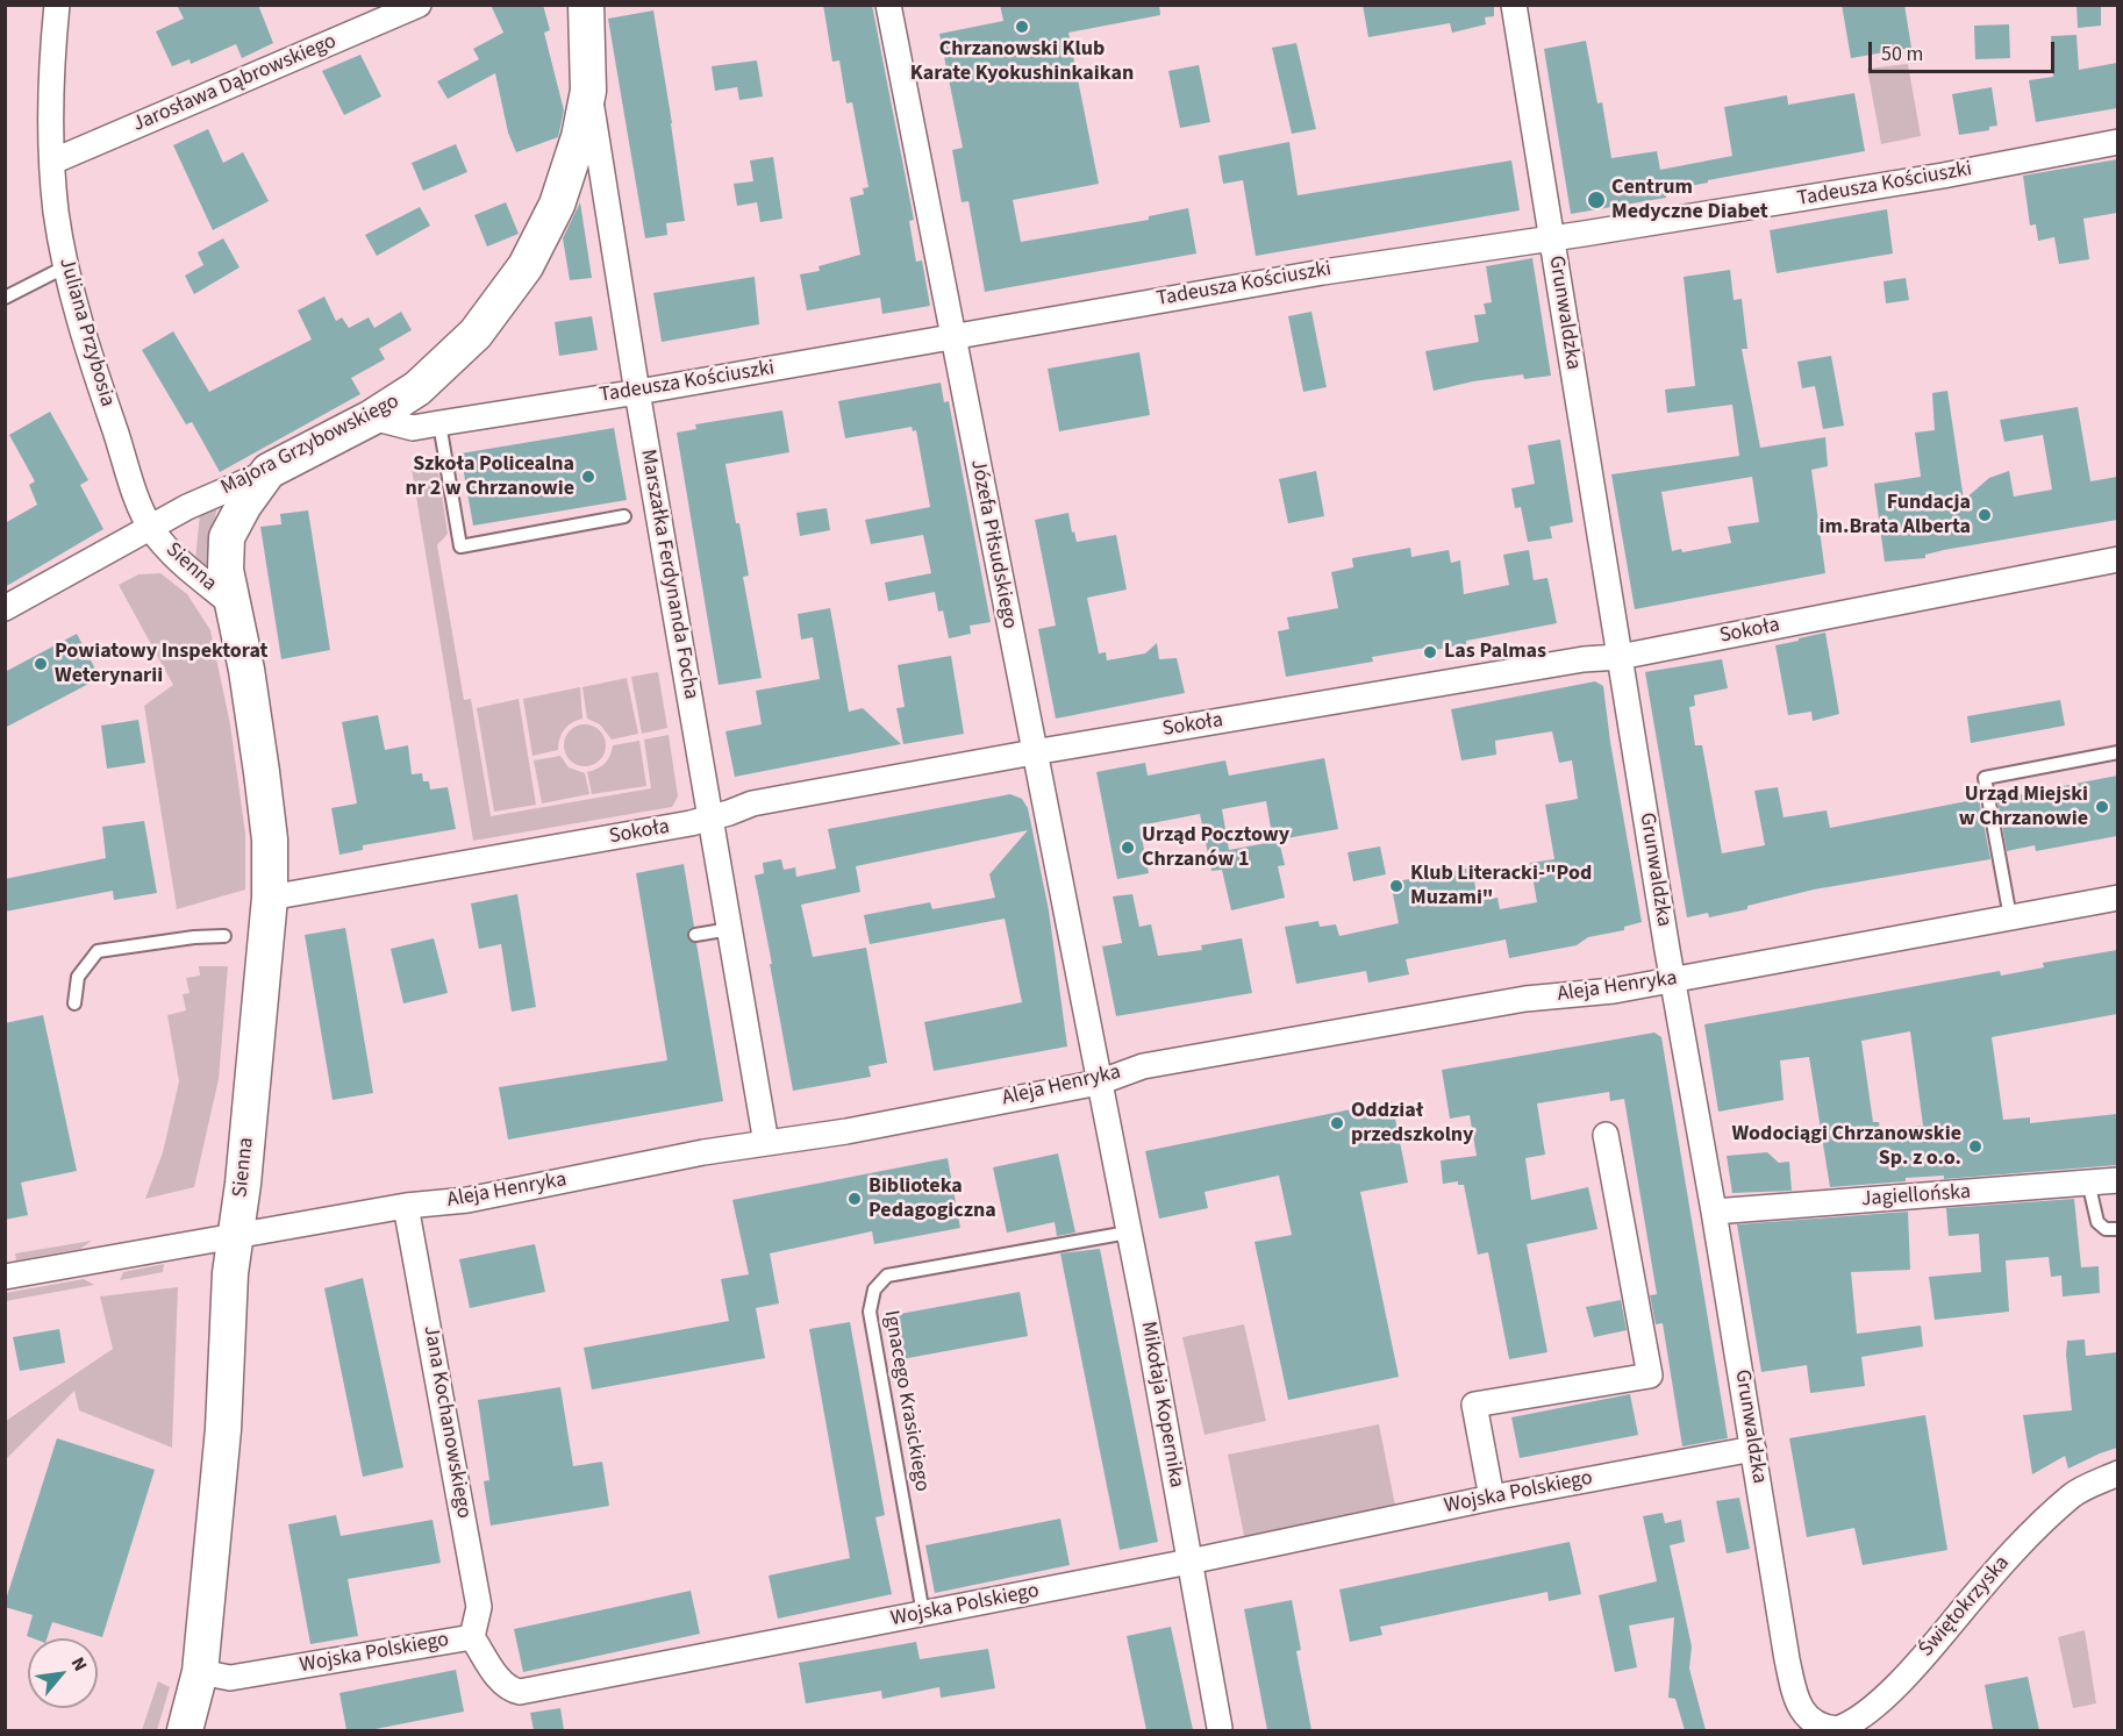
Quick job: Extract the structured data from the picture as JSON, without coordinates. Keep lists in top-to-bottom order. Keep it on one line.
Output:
{"streets":{"street":["Jarosława Dąbrowskiego","Tadeusza Kościuszki","Grunwaldzka","Juliana Przybosia","Majora Grzybowskiego","Józefa Piłsudskiego","Sienna","Marszałka Ferdynanda Focha","Sokoła","Aleja Henryka","Jagiellońska","Mikołaja Kopernika","Jana Kochanowskiego","Wojska Polskiego","Świętokrzyska"],"lane":["Ignacego Krasickiego"]},"crossings":[["Jarosława Dąbrowskiego","Juliana Przybosia"],["Tadeusza Kościuszki","Grunwaldzka"],["Tadeusza Kościuszki","Majora Grzybowskiego"],["Tadeusza Kościuszki","Józefa Piłsudskiego"],["Tadeusza Kościuszki","Marszałka Ferdynanda Focha"],["Grunwaldzka","Sokoła"],["Grunwaldzka","Aleja Henryka"],["Grunwaldzka","Jagiellońska"],["Grunwaldzka","Wojska Polskiego"],["Grunwaldzka","Świętokrzyska"],["Juliana Przybosia","Majora Grzybowskiego"],["Juliana Przybosia","Sienna"],["Majora Grzybowskiego","Sienna"],["Majora Grzybowskiego","Marszałka Ferdynanda Focha"],["Józefa Piłsudskiego","Sokoła"],["Józefa Piłsudskiego","Aleja Henryka"],["Józefa Piłsudskiego","Mikołaja Kopernika"],["Sienna","Sokoła"],["Sienna","Aleja Henryka"],["Sienna","Wojska Polskiego"],["Marszałka Ferdynanda Focha","Sokoła"],["Marszałka Ferdynanda Focha","Aleja Henryka"],["Aleja Henryka","Mikołaja Kopernika"],["Aleja Henryka","Jana Kochanowskiego"],["Ignacego Krasickiego","Mikołaja Kopernika"],["Ignacego Krasickiego","Wojska Polskiego"],["Mikołaja Kopernika","Wojska Polskiego"],["Jana Kochanowskiego","Wojska Polskiego"]],"places":["Chrzanowski Klub Karate Kyokushinkaikan","Centrum Medyczne Diabet","Szkoła Policealna nr 2 w Chrzanowie","Fundacja im.Brata Alberta","Las Palmas","Powiatowy Inspektorat Weterynarii","Urząd Miejski w Chrzanowie","Urząd Pocztowy Chrzanów 1","Klub Literacki-\"Pod Muzami\"","Oddział przedszkolny","Wodociągi Chrzanowskie Sp. z o.o.","Biblioteka Pedagogiczna"],"scale_bar":"50 m","north":"top right"}
